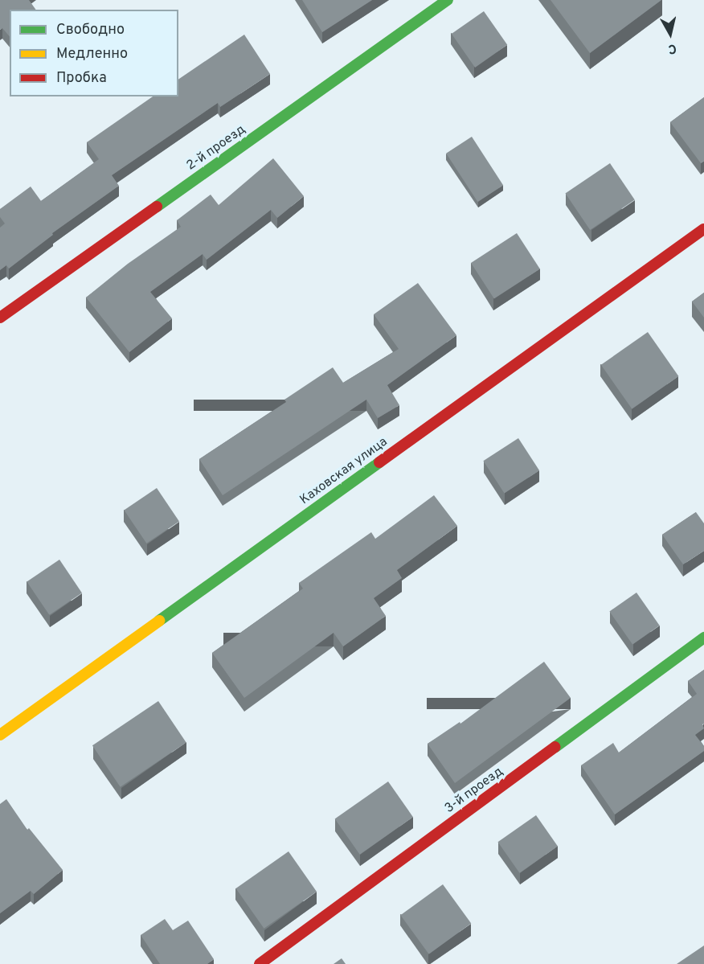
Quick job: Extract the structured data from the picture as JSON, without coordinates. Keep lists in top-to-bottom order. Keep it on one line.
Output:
{"streets":{"street":["2-й проезд","Каховская улица","3-й проезд"]},"legend":["Свободно","Медленно","Пробка"],"north":"bottom"}
